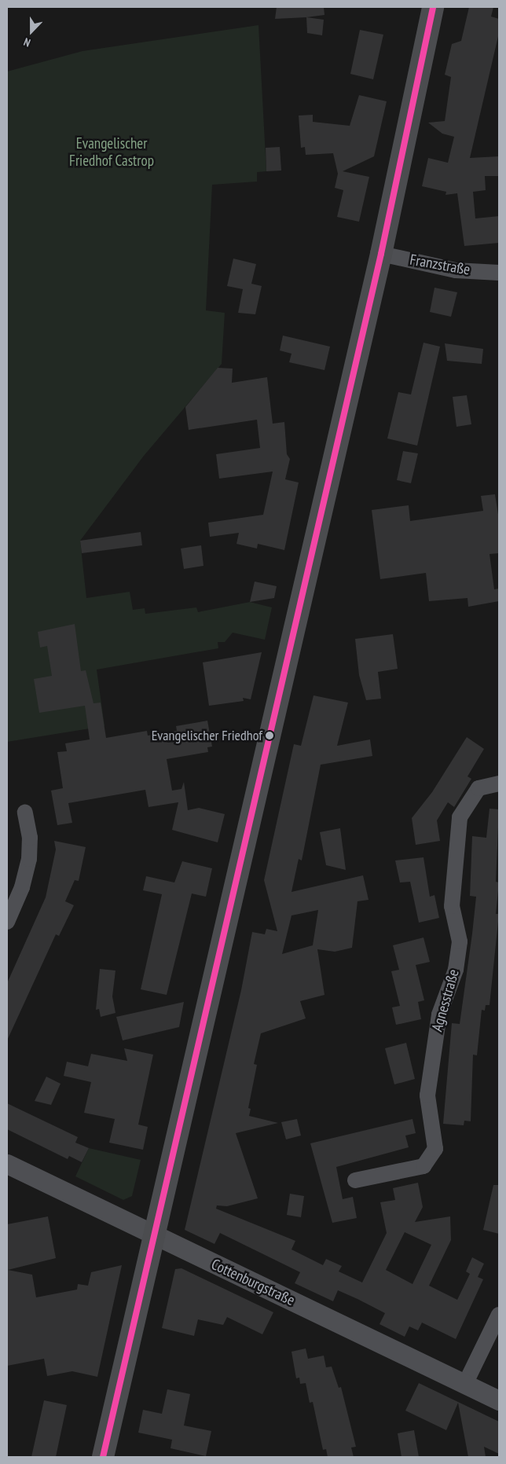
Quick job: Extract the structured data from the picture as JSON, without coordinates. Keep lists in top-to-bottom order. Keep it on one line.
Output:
{"streets":{"street":["Franzstraße","Agnesstraße","Cottenburgstraße"]},"parks":["Evangelischer Friedhof Castrop"],"places":["Evangelischer Friedhof"],"north":"bottom"}
